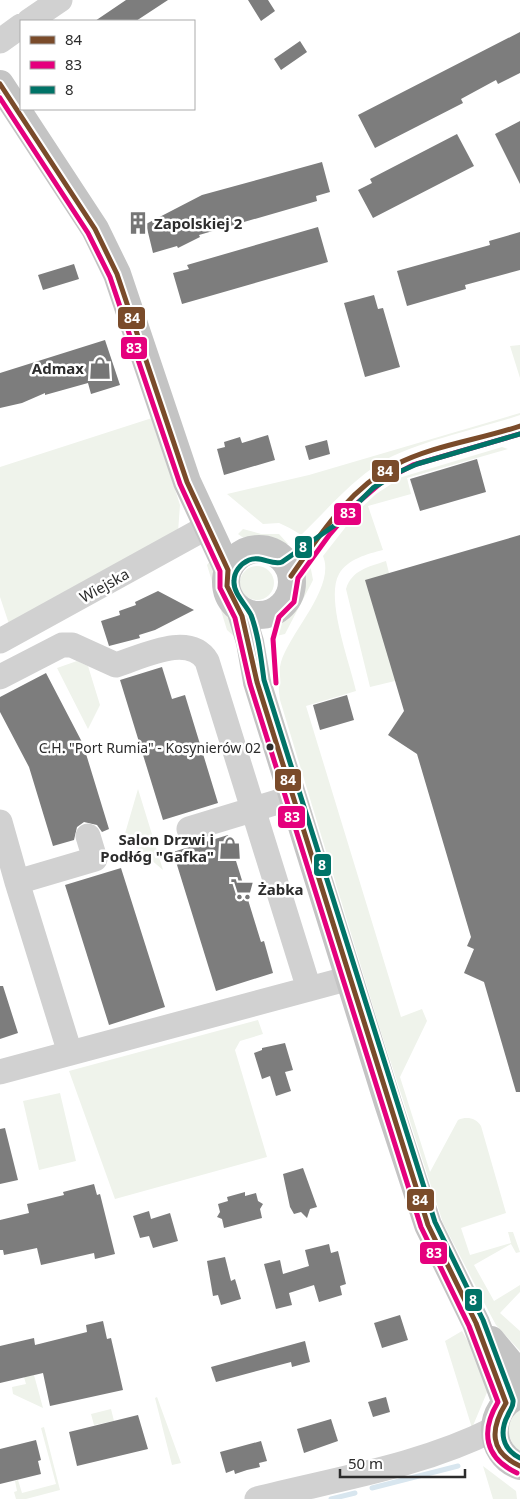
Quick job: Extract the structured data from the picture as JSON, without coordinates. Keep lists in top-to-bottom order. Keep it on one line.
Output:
{"streets":{"street":["Wiejska"]},"places":{"building":["Zapolskiej 2"],"shop":["Admax","Salon Drzwi i Podłóg \"Gafka\""],"other":["C.H. \"Port Rumia\" - Kosynierów 02"],"supermarket":["Żabka"]},"lines":["transit line 84","transit line 83","transit line 8"],"legend":["84","83","8"],"scale_bar":"50 m"}
